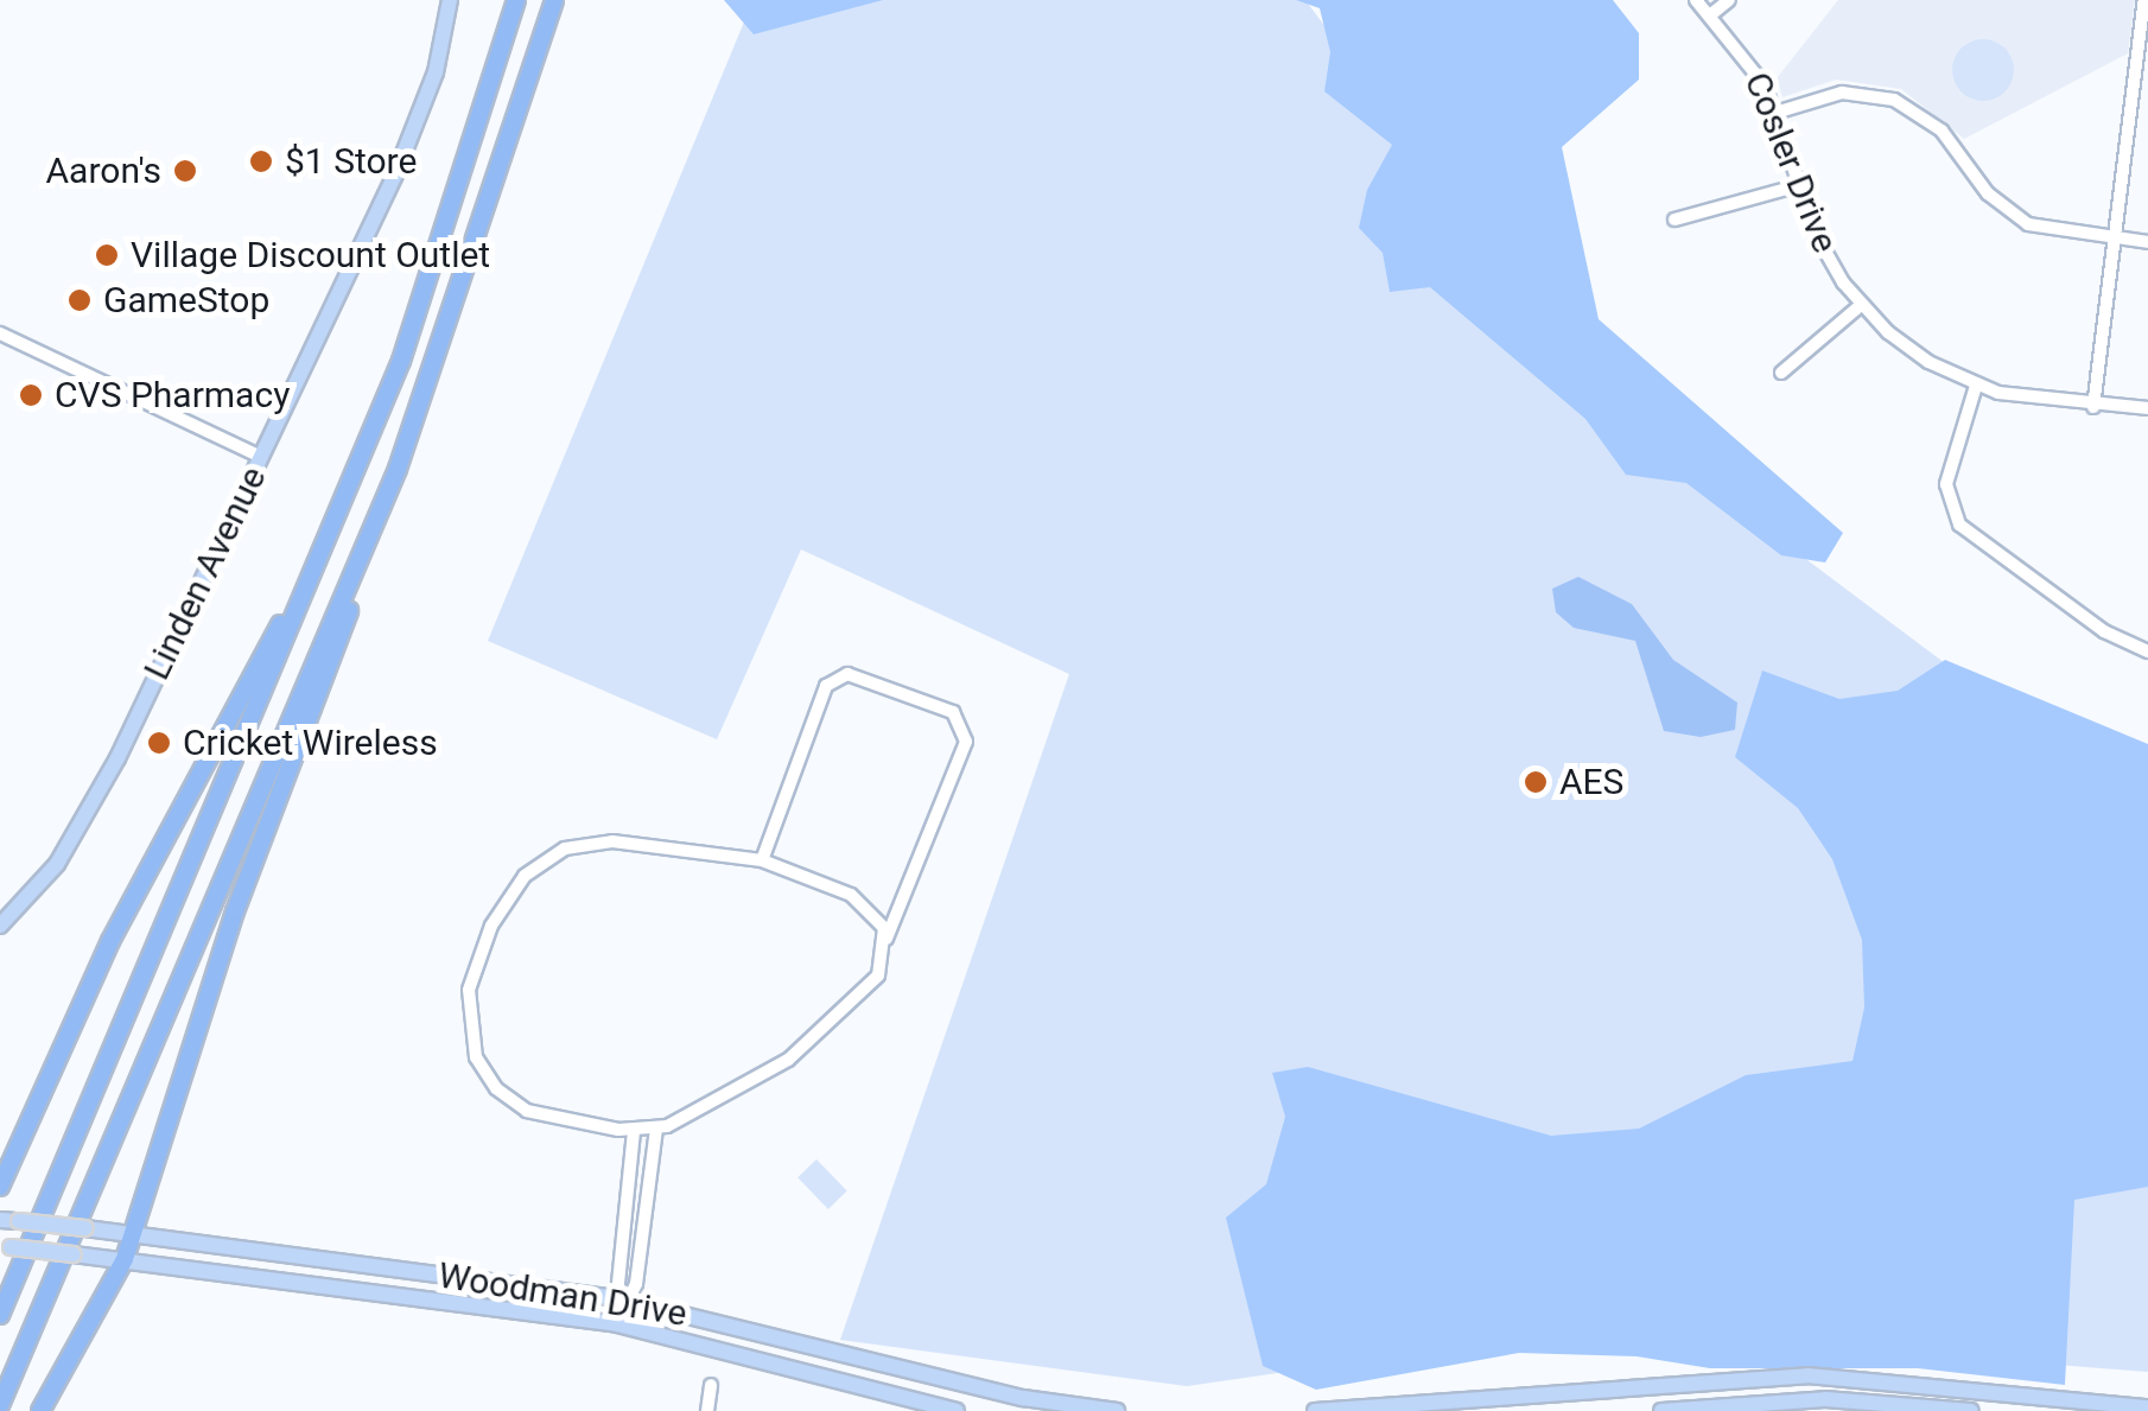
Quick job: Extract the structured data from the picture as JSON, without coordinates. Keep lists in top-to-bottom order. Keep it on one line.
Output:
{"streets":{"main road":["Linden Avenue","Woodman Drive"],"street":["Cosler Drive"]},"places":["$1 Store","Aaron's","Village Discount Outlet","GameStop","CVS Pharmacy","Cricket Wireless","AES"]}
